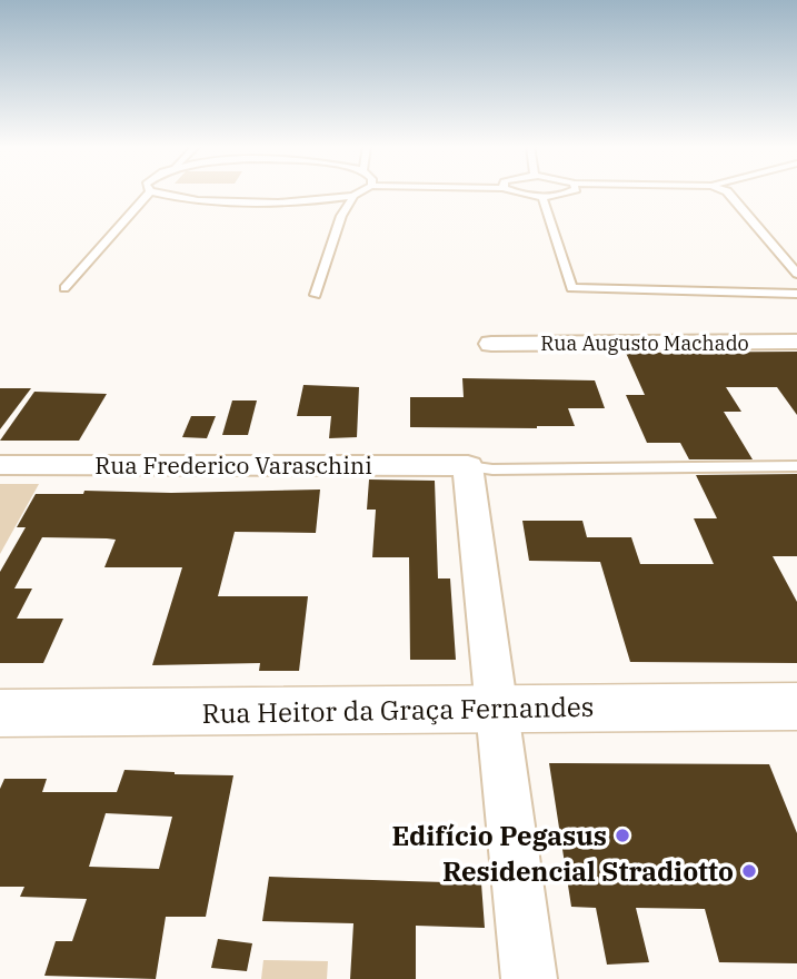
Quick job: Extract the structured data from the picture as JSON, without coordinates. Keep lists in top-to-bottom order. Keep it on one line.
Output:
{"streets":{"street":["Rua Augusto Machado","Rua Frederico Varaschini","Rua Heitor da Graça Fernandes"]},"places":["Edifício Pegasus","Residencial Stradiotto"]}
